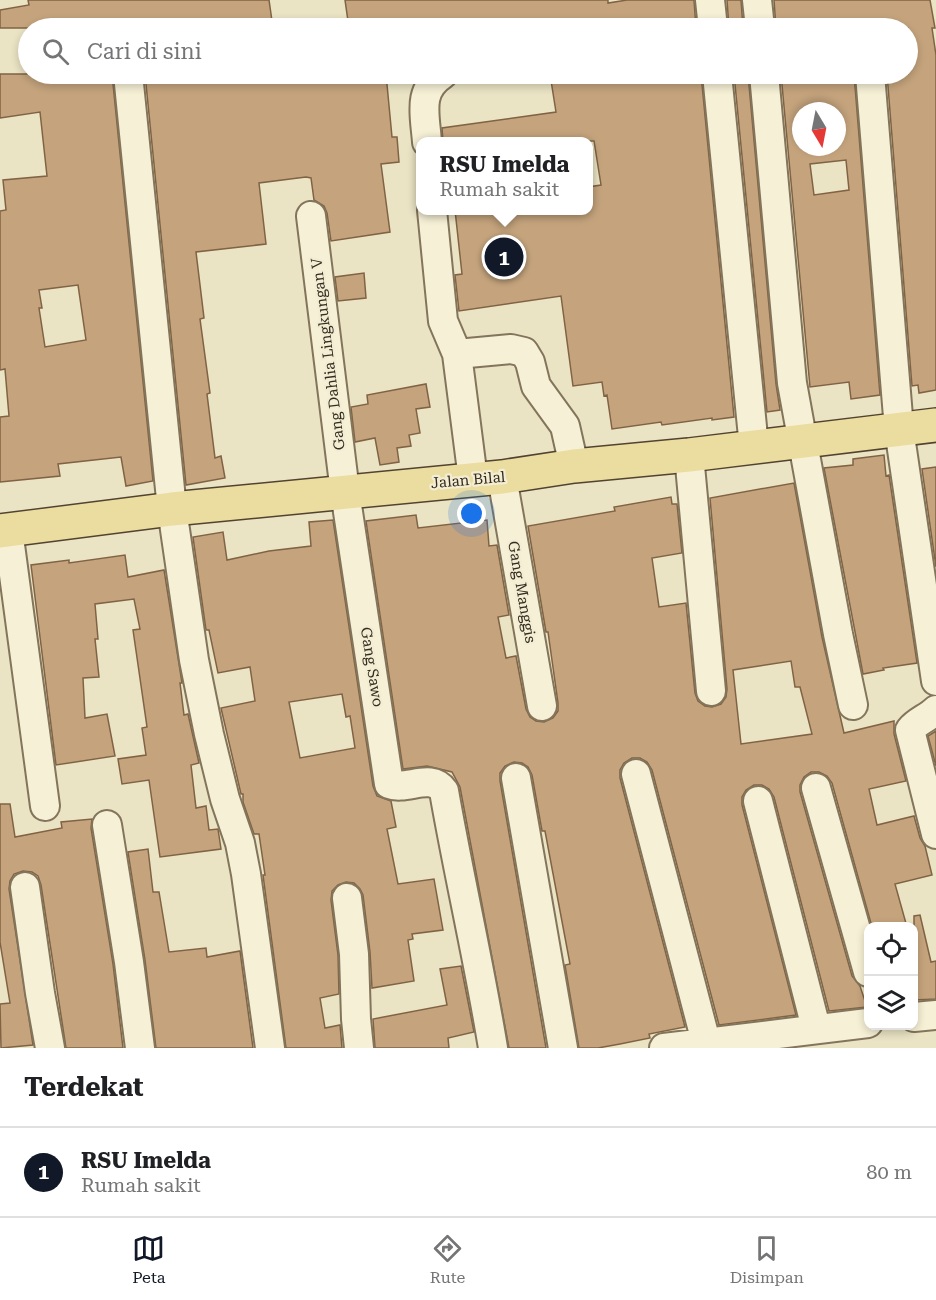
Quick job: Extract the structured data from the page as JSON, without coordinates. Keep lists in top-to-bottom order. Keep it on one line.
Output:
{"streets":{"main road":["Jalan Bilal"],"street":["Gang Dahlia Lingkungan V","Gang Manggis","Gang Sawo"]},"crossings":[["Gang Dahlia Lingkungan V","Jalan Bilal"],["Gang Dahlia Lingkungan V","Gang Sawo"],["Jalan Bilal","Gang Manggis"],["Jalan Bilal","Gang Sawo"]],"north":"bottom","page":{"search":"Cari di sini","popup":["RSU Imelda","Rumah sakit"],"pins":"1","heading":"Terdekat","list":[{"mark":"1","name":"RSU Imelda","note":"Rumah sakit","value":"80 m"}],"nav":["Peta","Rute","Disimpan"]}}
